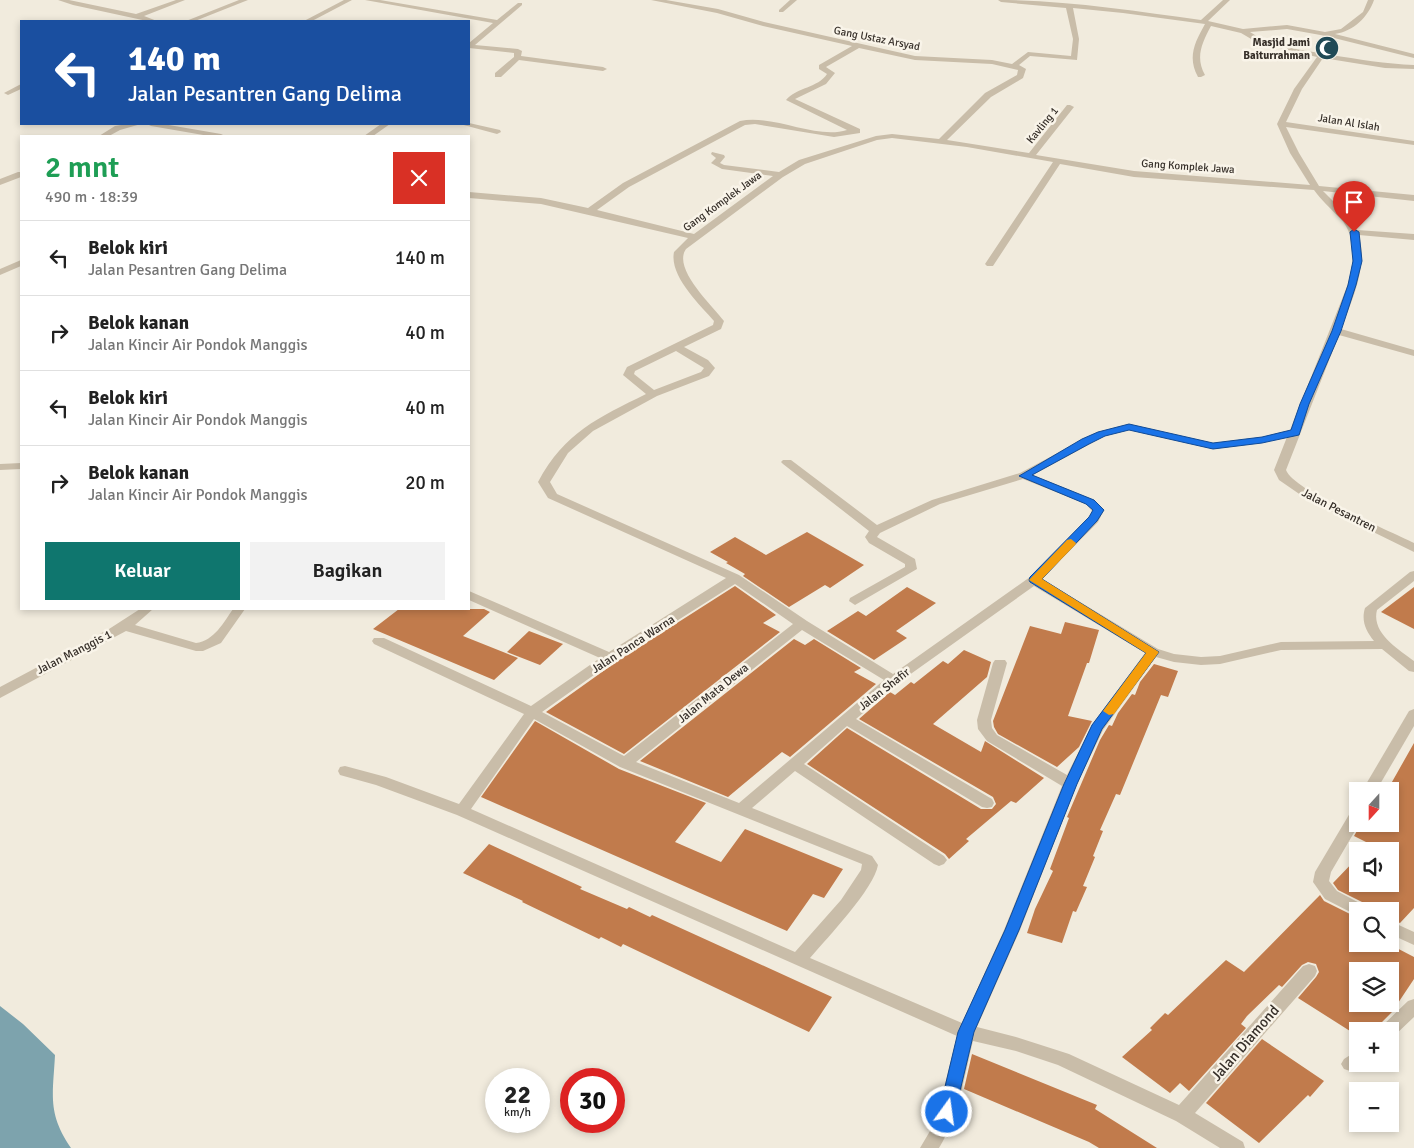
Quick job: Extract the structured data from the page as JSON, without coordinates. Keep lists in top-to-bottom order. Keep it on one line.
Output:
{"streets":{"street":["Gang Ustaz Arsyad","Jalan Al Islah","Kavling 1","Gang Komplek Jawa","Jalan Pesantren","Jalan Panca Warna","Jalan Manggis 1","Jalan Shafir","Jalan Mata Dewa","Jalan Diamond"]},"crossings":[["Kavling 1","Gang Komplek Jawa"]],"places":{"mosque":["Masjid Jami Baiturrahman"]},"north":"bottom","page":{"turn":["140 m","Jalan Pesantren Gang Delima"],"heading":["2 mnt","490 m · 18:39"],"list":[{"name":"Belok kiri","note":"Jalan Pesantren Gang Delima","value":"140 m"},{"name":"Belok kanan","note":"Jalan Kincir Air Pondok Manggis","value":"40 m"},{"name":"Belok kiri","note":"Jalan Kincir Air Pondok Manggis","value":"40 m"},{"name":"Belok kanan","note":"Jalan Kincir Air Pondok Manggis","value":"20 m"}],"buttons":["Keluar","Bagikan"],"map_buttons":["+","−"],"speed":"22 km/h","limit":"30"}}
